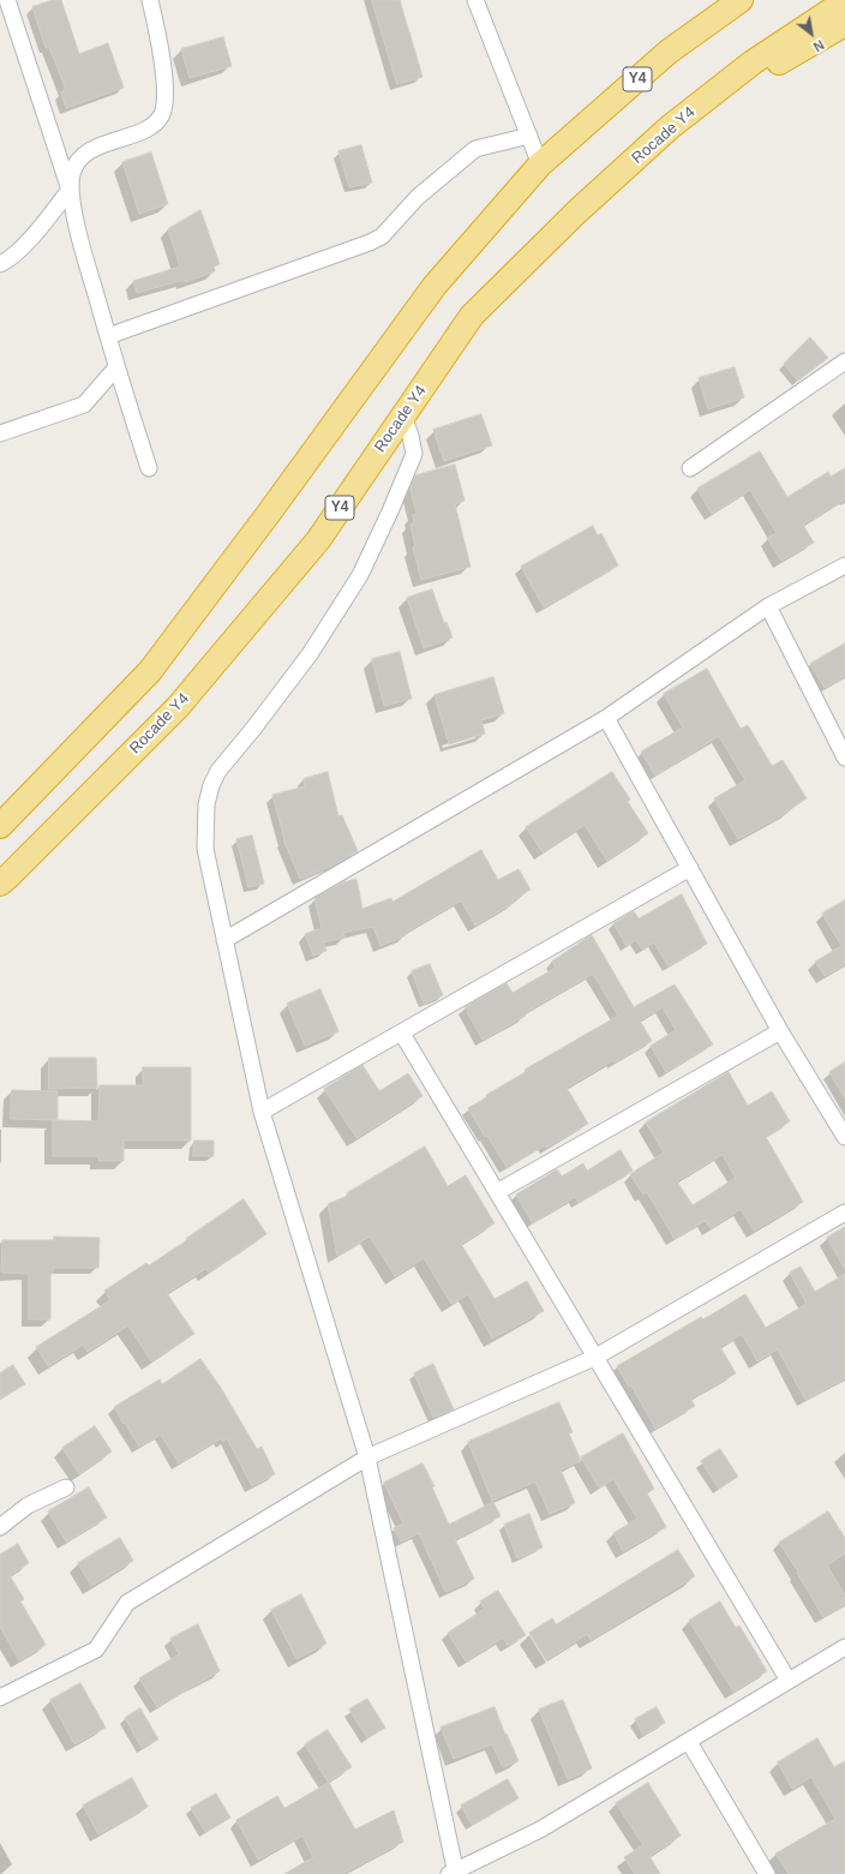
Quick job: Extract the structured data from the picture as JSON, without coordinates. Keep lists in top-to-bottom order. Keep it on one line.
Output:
{"streets":{"highway":["Y4","Rocade Y4"]},"north":"bottom right"}
